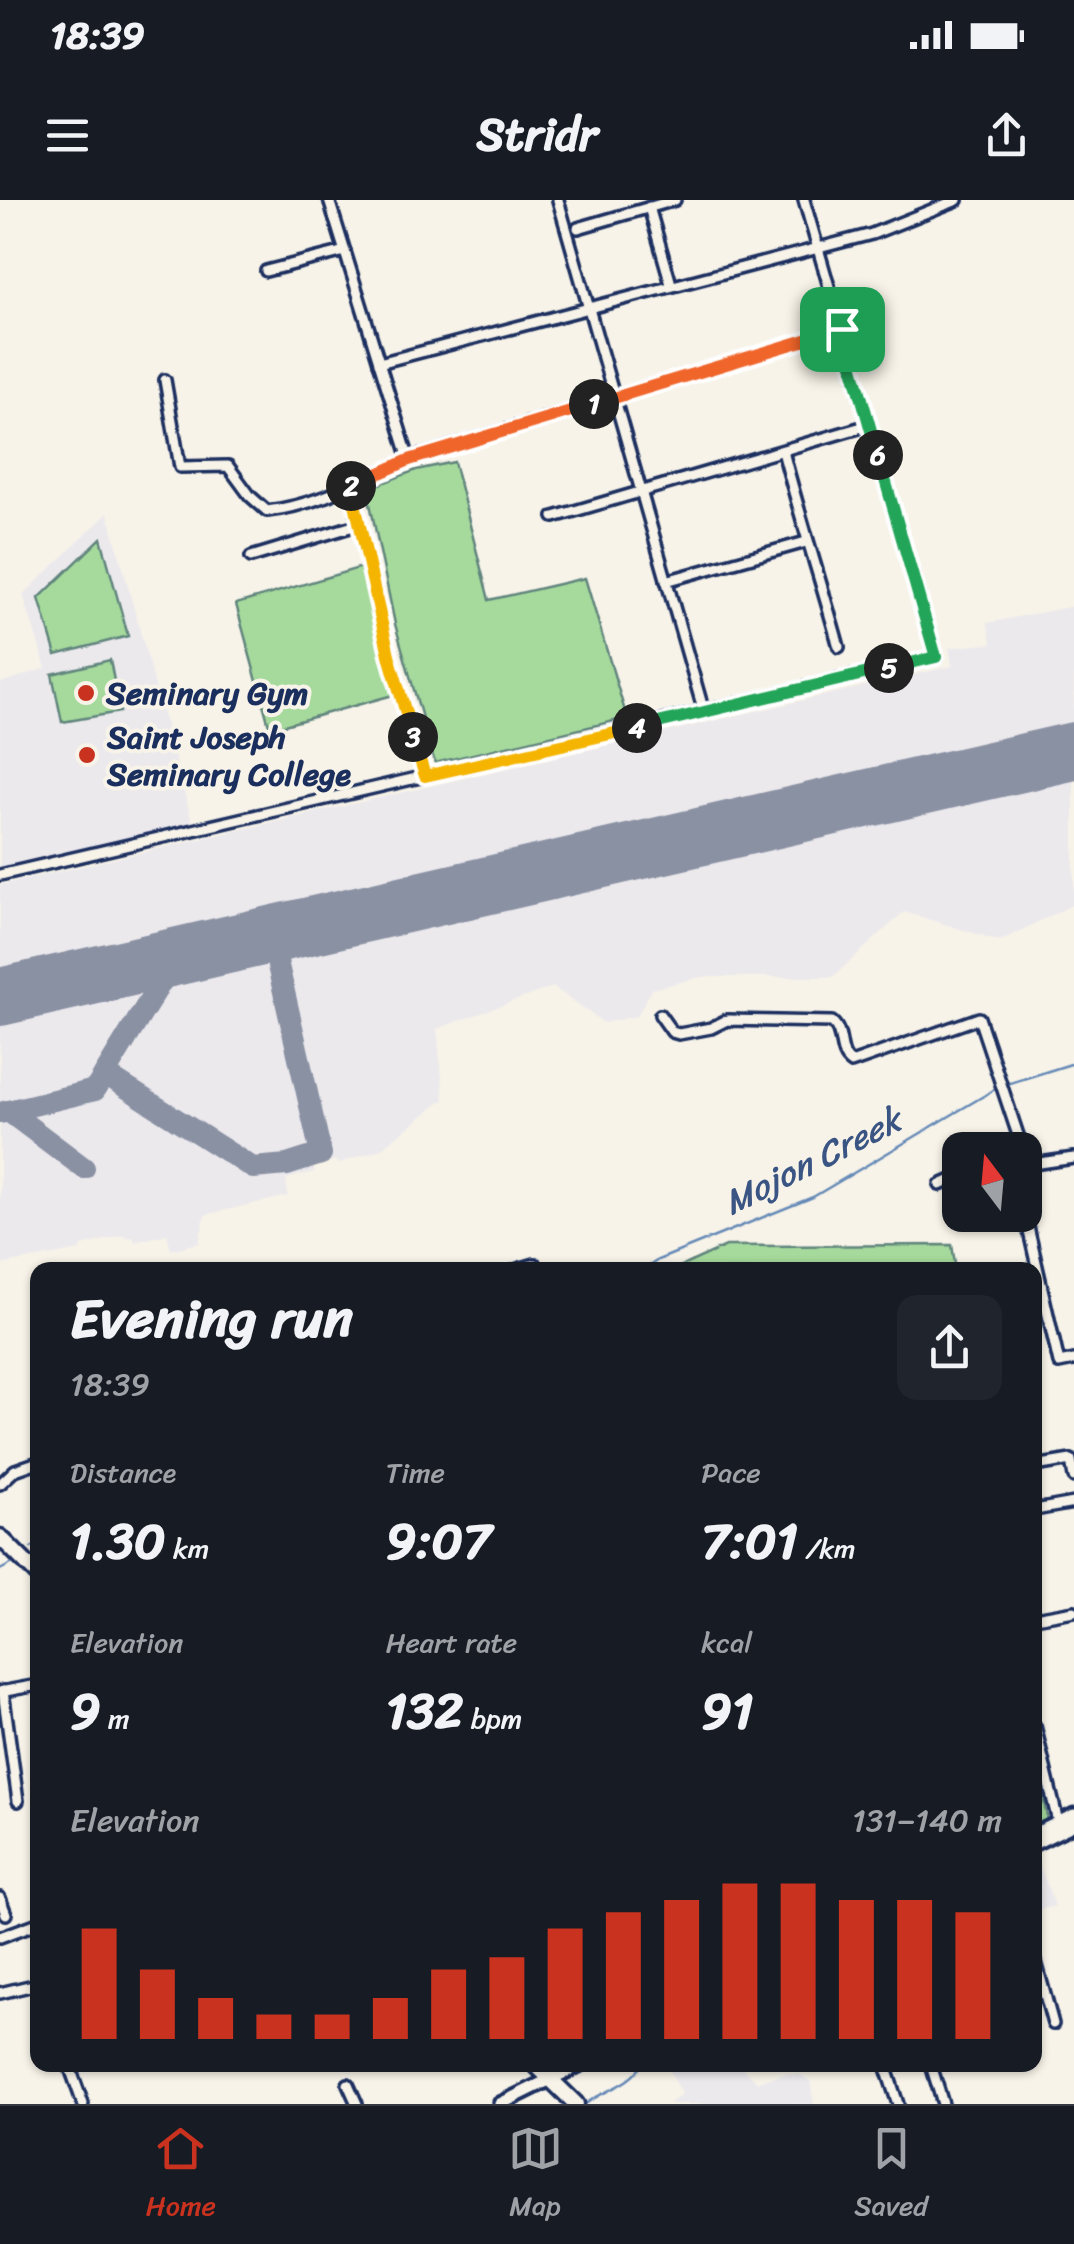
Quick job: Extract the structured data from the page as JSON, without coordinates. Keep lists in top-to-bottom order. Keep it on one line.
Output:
{"water":["Mojon Creek"],"places":["Seminary Gym","Saint Joseph Seminary College"],"north":"top","page":{"status":"18:39","header":"Stridr","pins":["1","6","2","5","4","3"],"heading":["Evening run","18:39"],"stats":[["Distance","1.30 km"],["Time","9:07"],["Pace","7:01 /km"],["Elevation","9 m"],["Heart rate","132 bpm"],["kcal","91"]],"chart":["Elevation","131–140 m"],"tabs":["Home","Map","Saved"]}}
